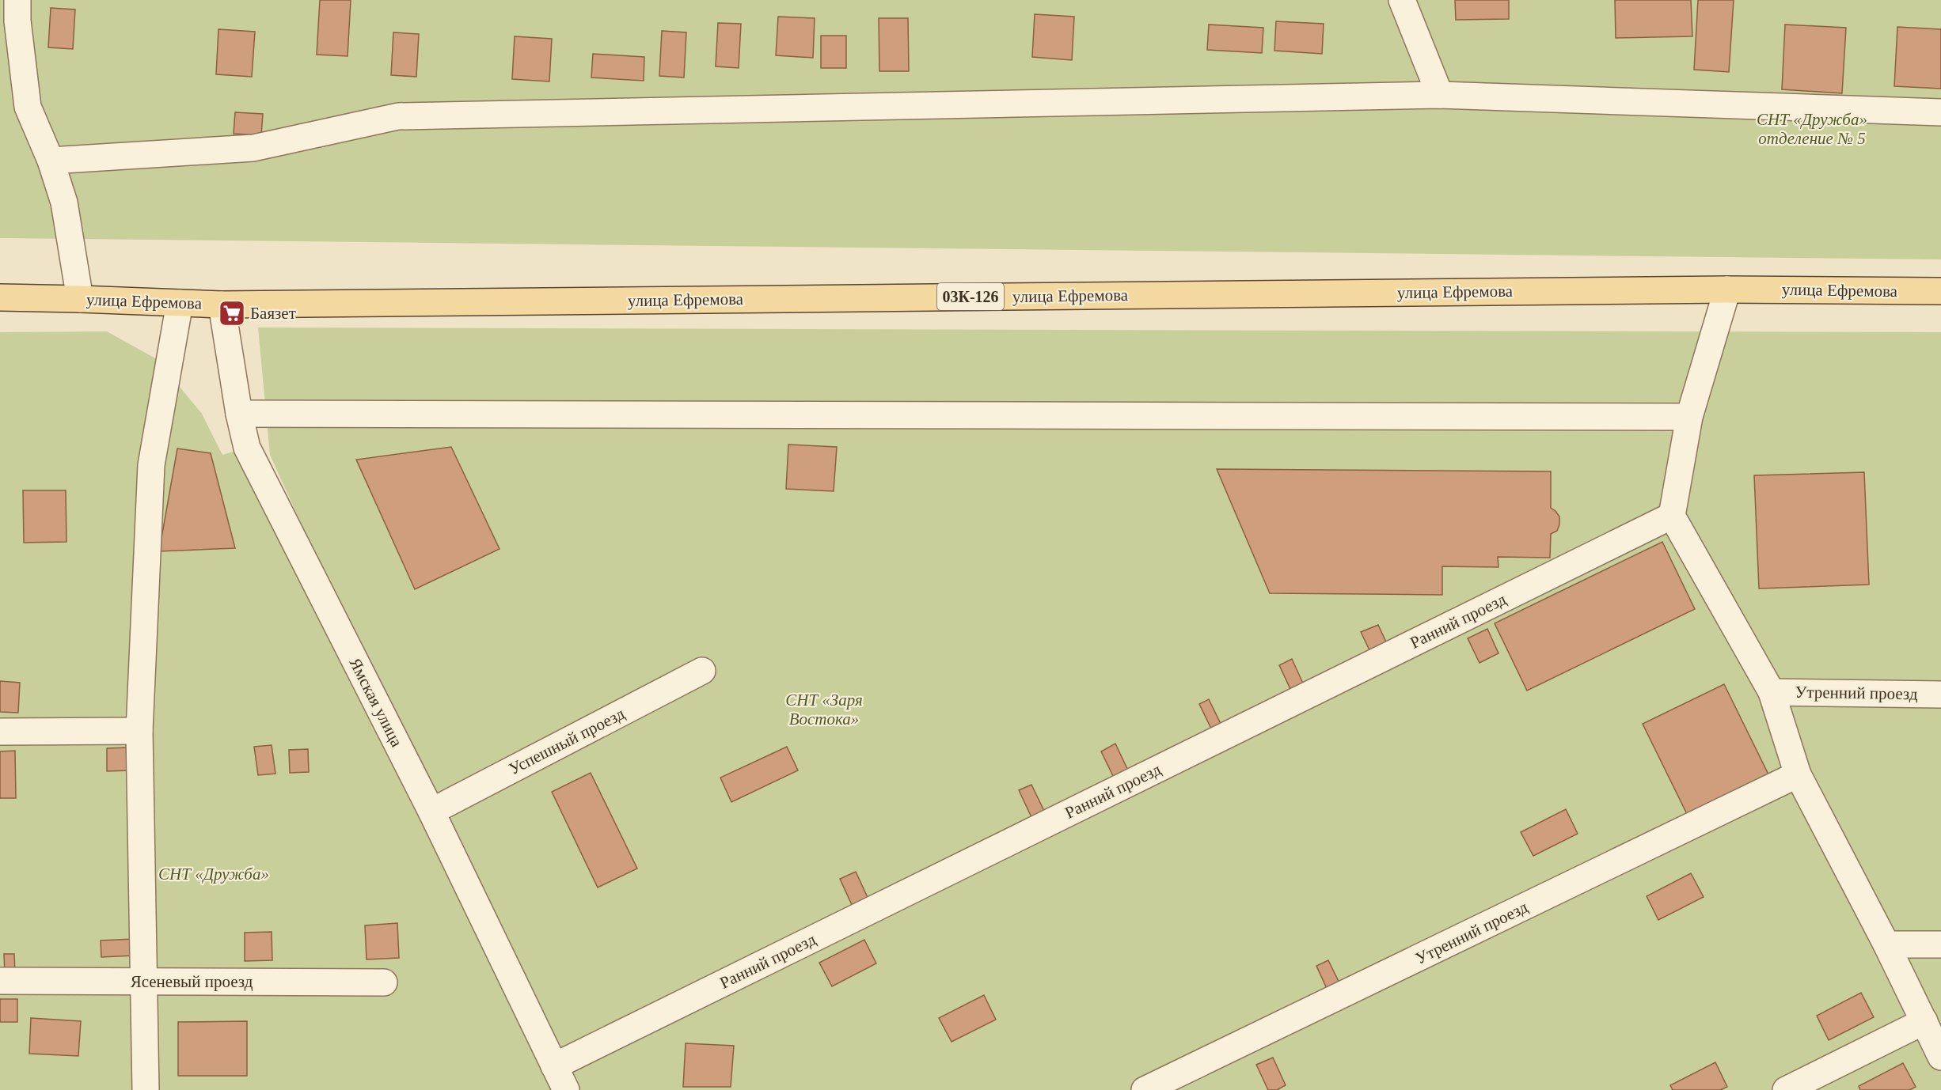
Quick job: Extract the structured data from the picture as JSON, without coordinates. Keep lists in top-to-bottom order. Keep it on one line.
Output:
{"streets":{"main road":["улица Ефремова","03К-126"],"street":["Ранний проезд","Утренний проезд","Ямская улица","Успешный проезд","Ясеневый проезд"]},"crossings":[["улица Ефремова","Ямская улица"],["Ранний проезд","Ямская улица"],["Ямская улица","Успешный проезд"]],"parks":["СНТ «Дружба» отделение № 5","СНТ «Заря Востока»","СНТ «Дружба»"],"places":{"supermarket":["Баязет"]}}
